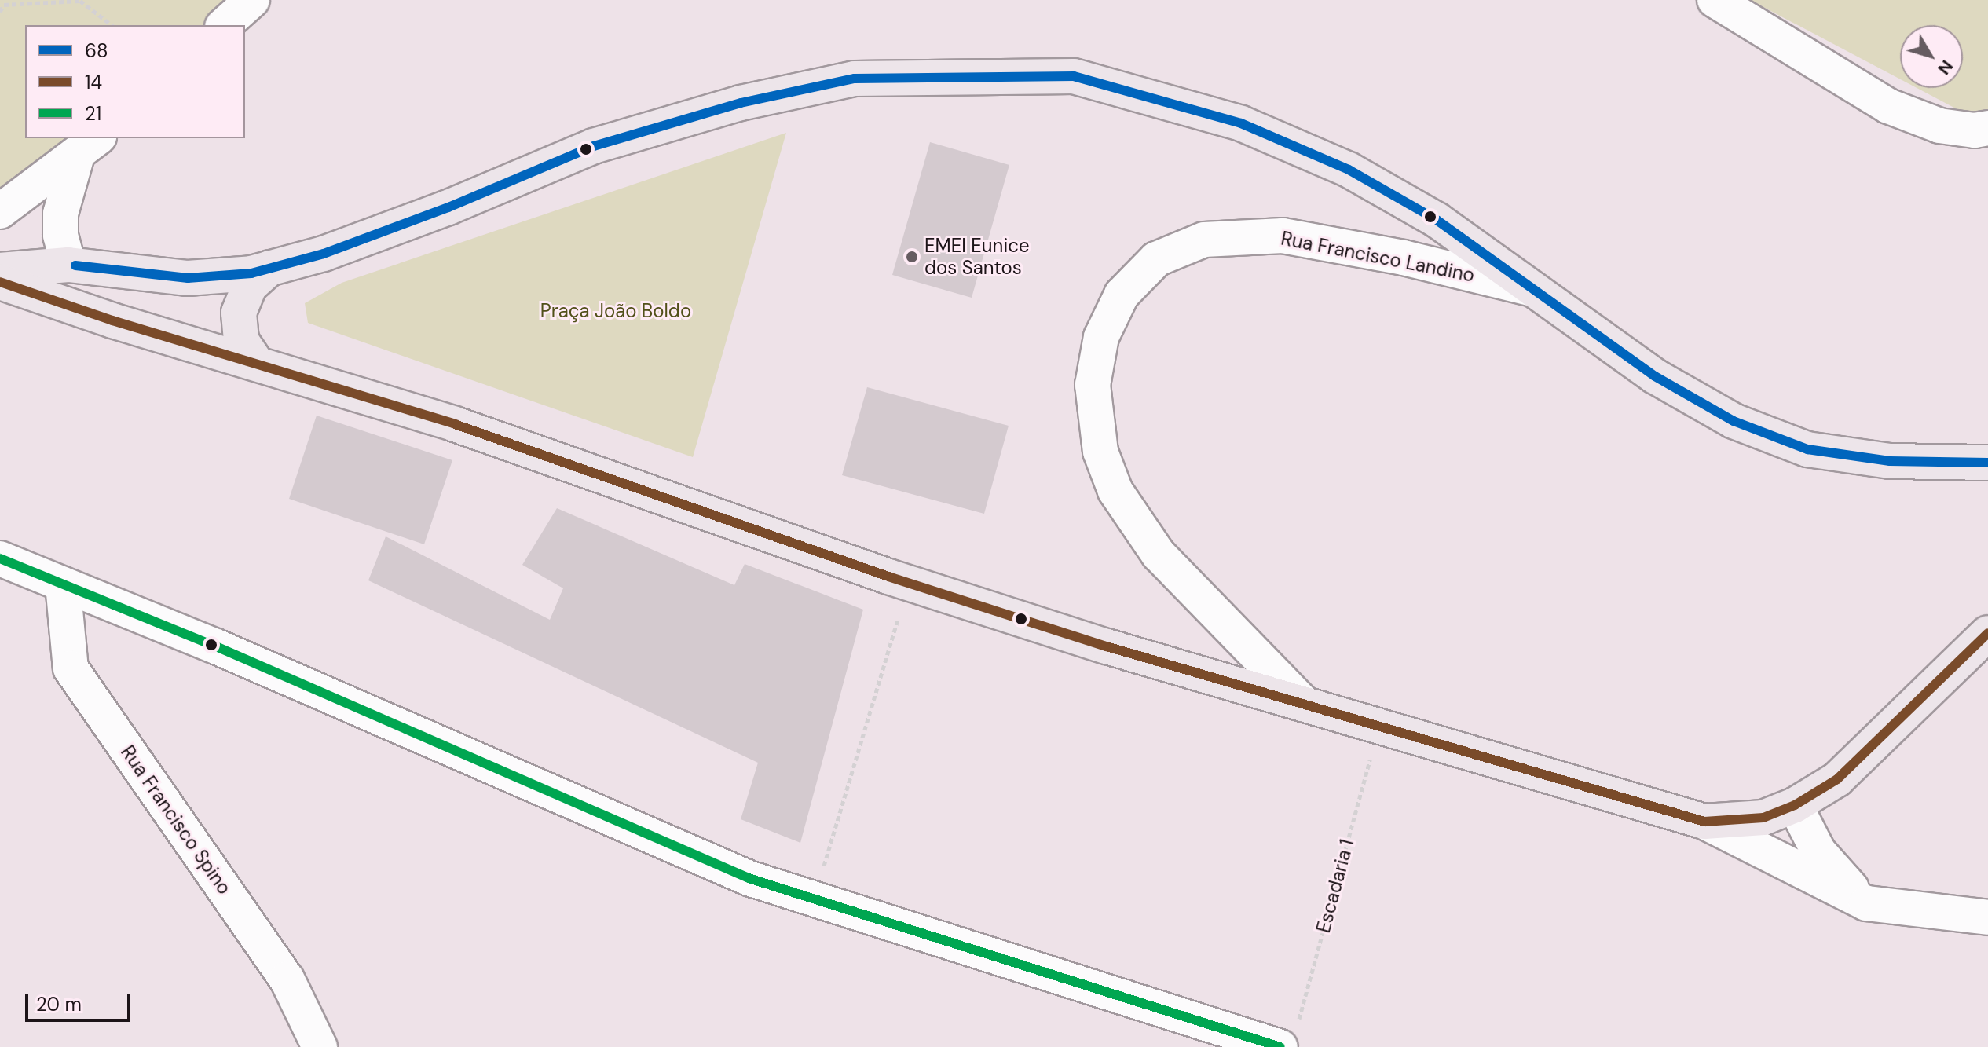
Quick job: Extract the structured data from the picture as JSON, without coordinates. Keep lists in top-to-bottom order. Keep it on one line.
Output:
{"streets":{"street":["Rua Francisco Landino","Rua Francisco Spino"],"path":["Escadaria 1"]},"parks":["Praça João Boldo"],"places":["EMEI Eunice dos Santos"],"lines":["transit line 68","transit line 14","transit line 21"],"legend":["68","14","21"],"scale_bar":"20 m","north":"bottom right"}
